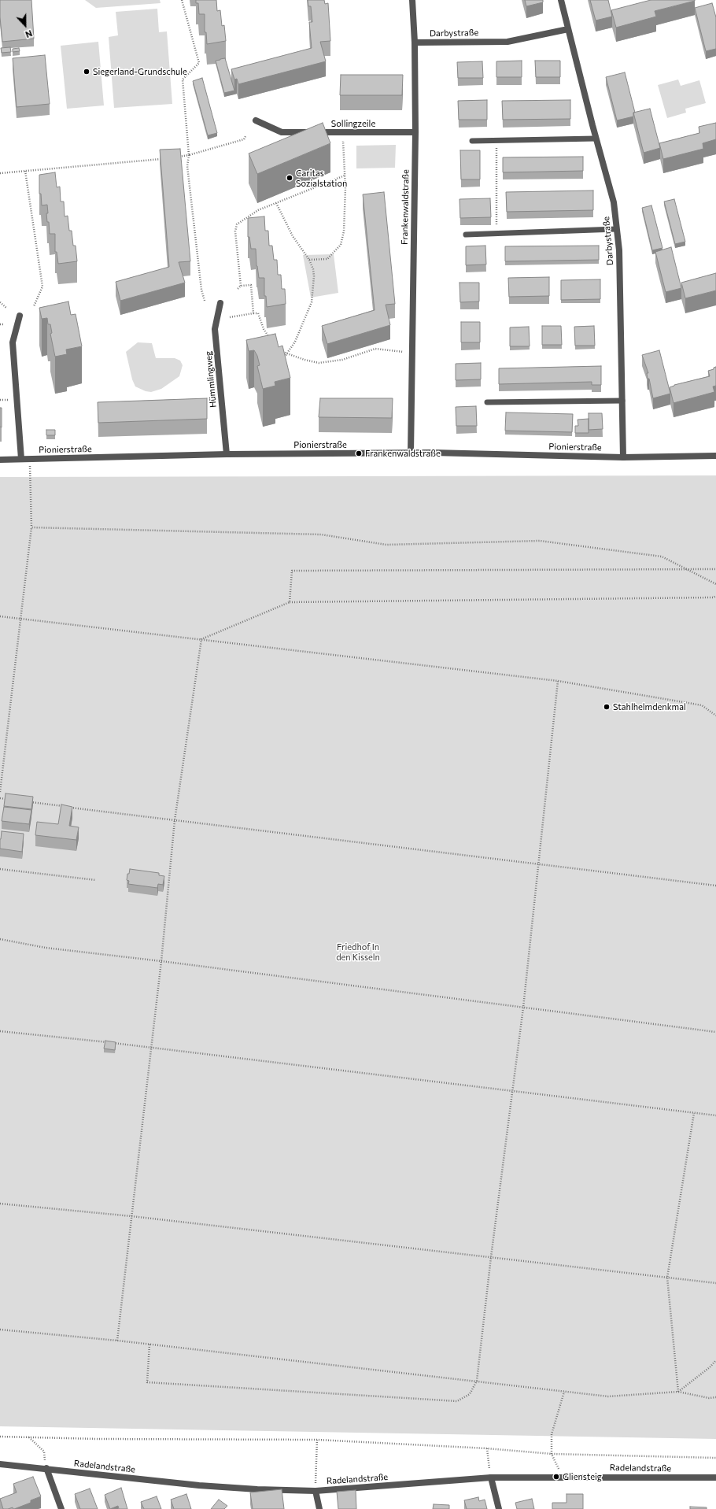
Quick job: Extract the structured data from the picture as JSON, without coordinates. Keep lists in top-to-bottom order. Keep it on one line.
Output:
{"streets":{"street":["Darbystraße","Sollingzeile","Frankenwaldstraße","Hümmlingweg","Pionierstraße","Radelandstraße"]},"crossings":[["Darbystraße","Frankenwaldstraße"],["Darbystraße","Pionierstraße"],["Sollingzeile","Frankenwaldstraße"],["Frankenwaldstraße","Pionierstraße"],["Hümmlingweg","Pionierstraße"]],"parks":["Friedhof In den Kisseln"],"places":["Siegerland-Grundschule","Caritas Sozialstation","Frankenwaldstraße","Stahlhelmdenkmal","Gliensteig"],"north":"bottom"}
